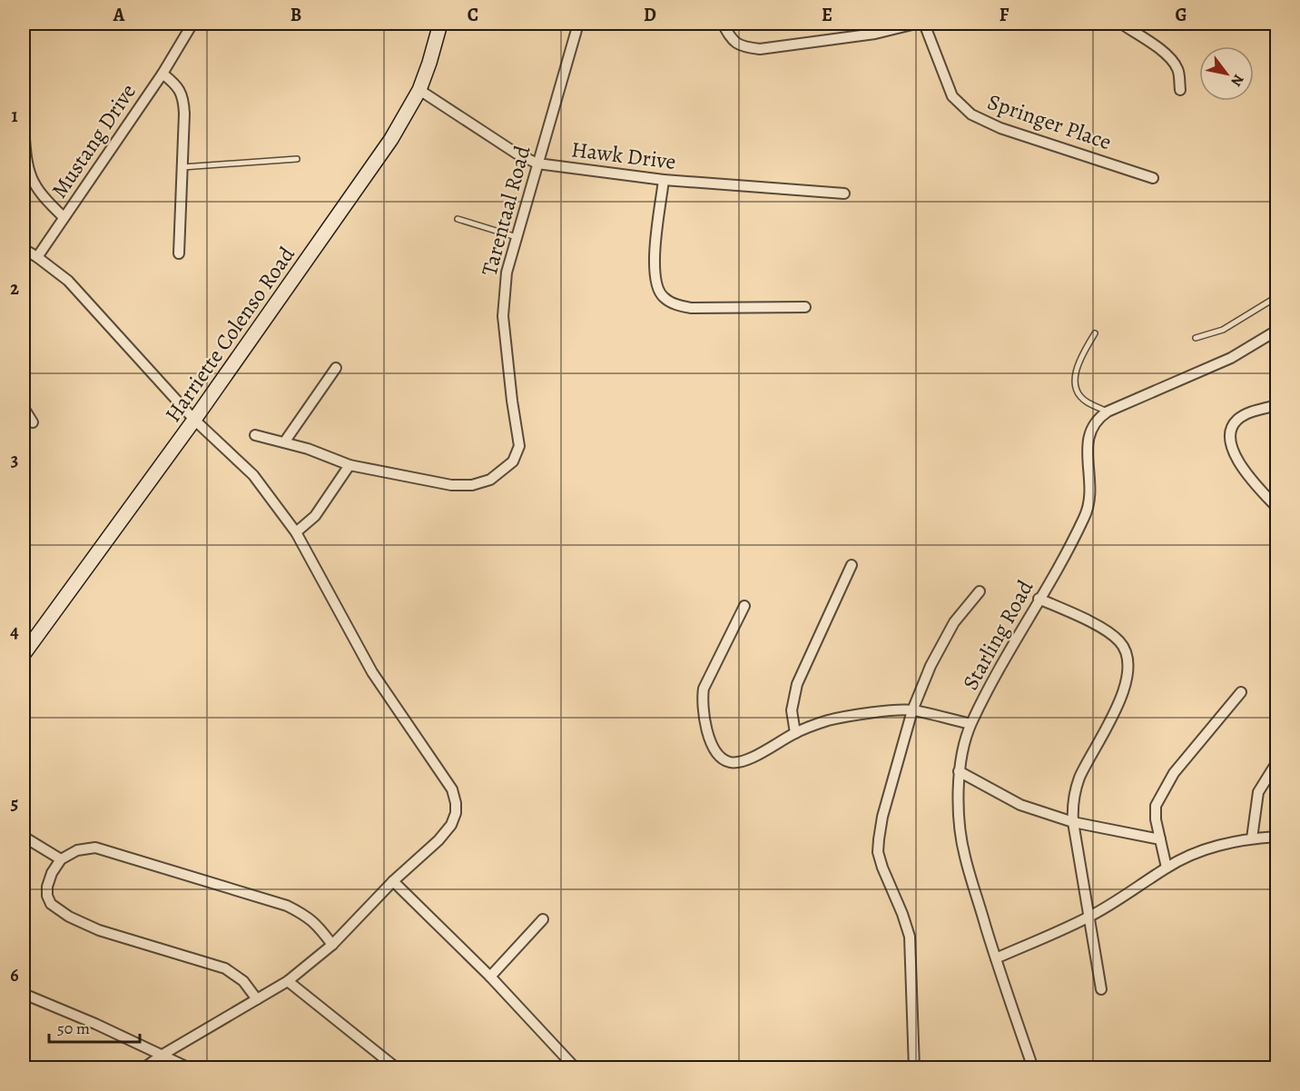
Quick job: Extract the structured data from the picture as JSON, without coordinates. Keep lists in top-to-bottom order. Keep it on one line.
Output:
{"streets":{"street":["Springer Place","Mustang Drive","Hawk Drive","Tarentaal Road","Harriette Colenso Road","Starling Road"]},"crossings":[["Hawk Drive","Tarentaal Road"],["Hawk Drive","Harriette Colenso Road"]],"scale_bar":"50 m","north":"bottom right","grid":{"columns":["A","B","C","D","E","F","G"],"rows":["1","2","3","4","5","6"]}}
